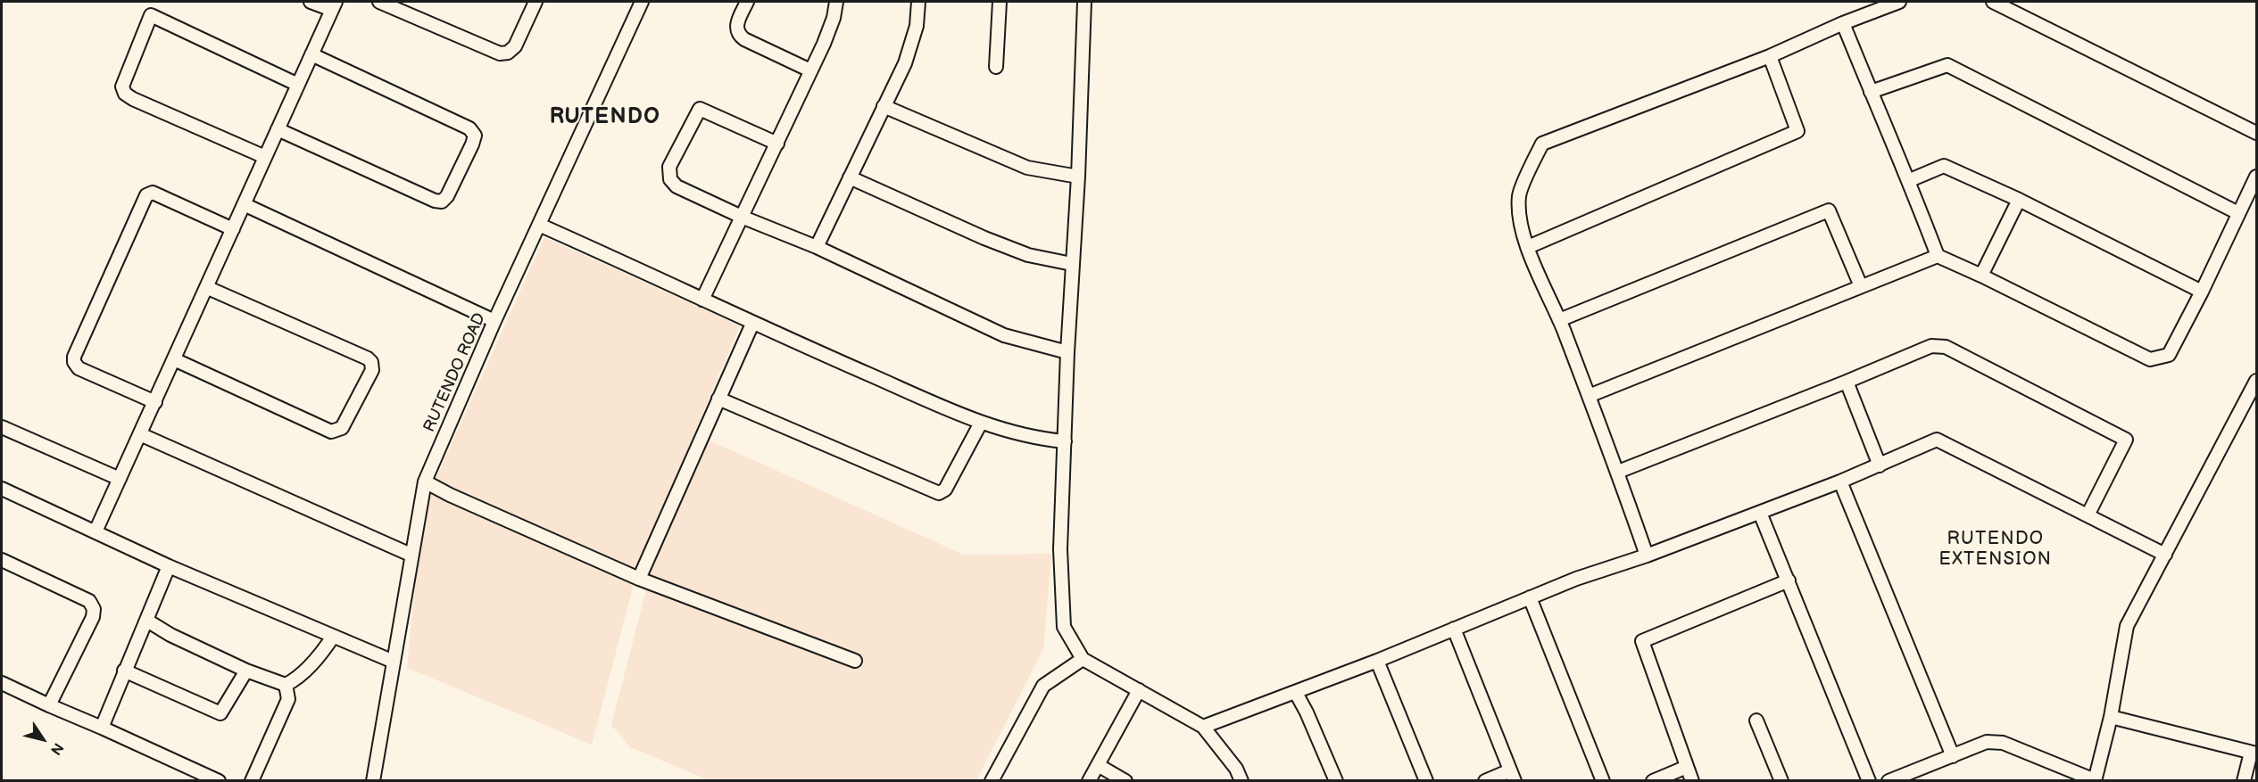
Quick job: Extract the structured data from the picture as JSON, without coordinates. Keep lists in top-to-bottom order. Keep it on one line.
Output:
{"streets":{"street":["RUTENDO ROAD"]},"districts":["RUTENDO","RUTENDO EXTENSION"],"north":"bottom right"}
